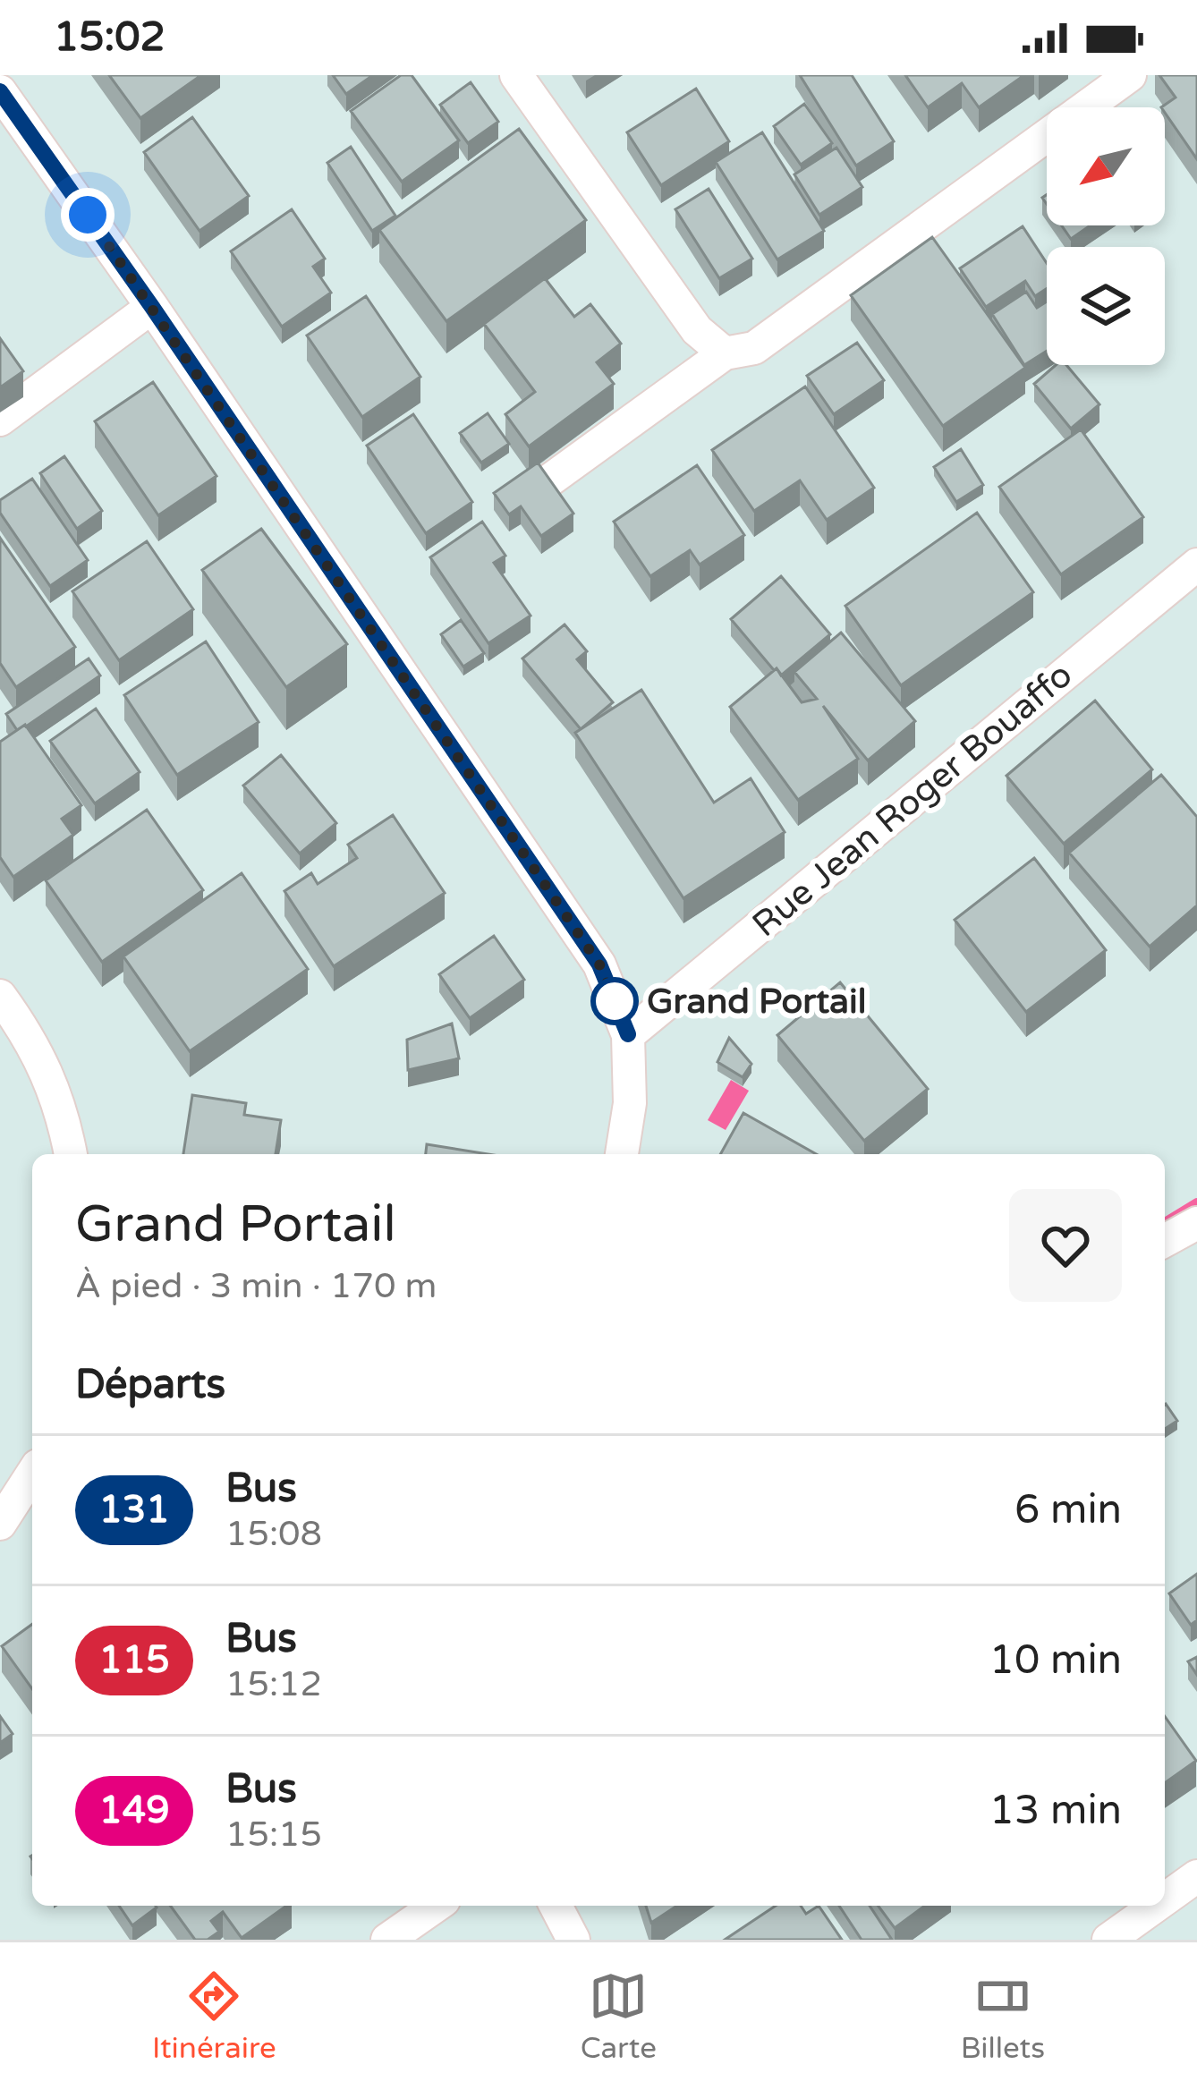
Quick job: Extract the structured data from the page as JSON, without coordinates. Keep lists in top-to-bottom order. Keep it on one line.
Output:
{"streets":{"street":["Rue Jean Roger Bouaffo"]},"places":["Grand Portail"],"lines":["bus line 131"],"north":"bottom left","page":{"status":"15:02","heading":[["Grand Portail","À pied · 3 min · 170 m"],"Départs"],"list":[{"mark":"131","name":"Bus","note":"15:08","value":"6 min"},{"mark":"115","name":"Bus","note":"15:12","value":"10 min"},{"mark":"149","name":"Bus","note":"15:15","value":"13 min"}],"tabs":["Itinéraire","Carte","Billets"]}}
